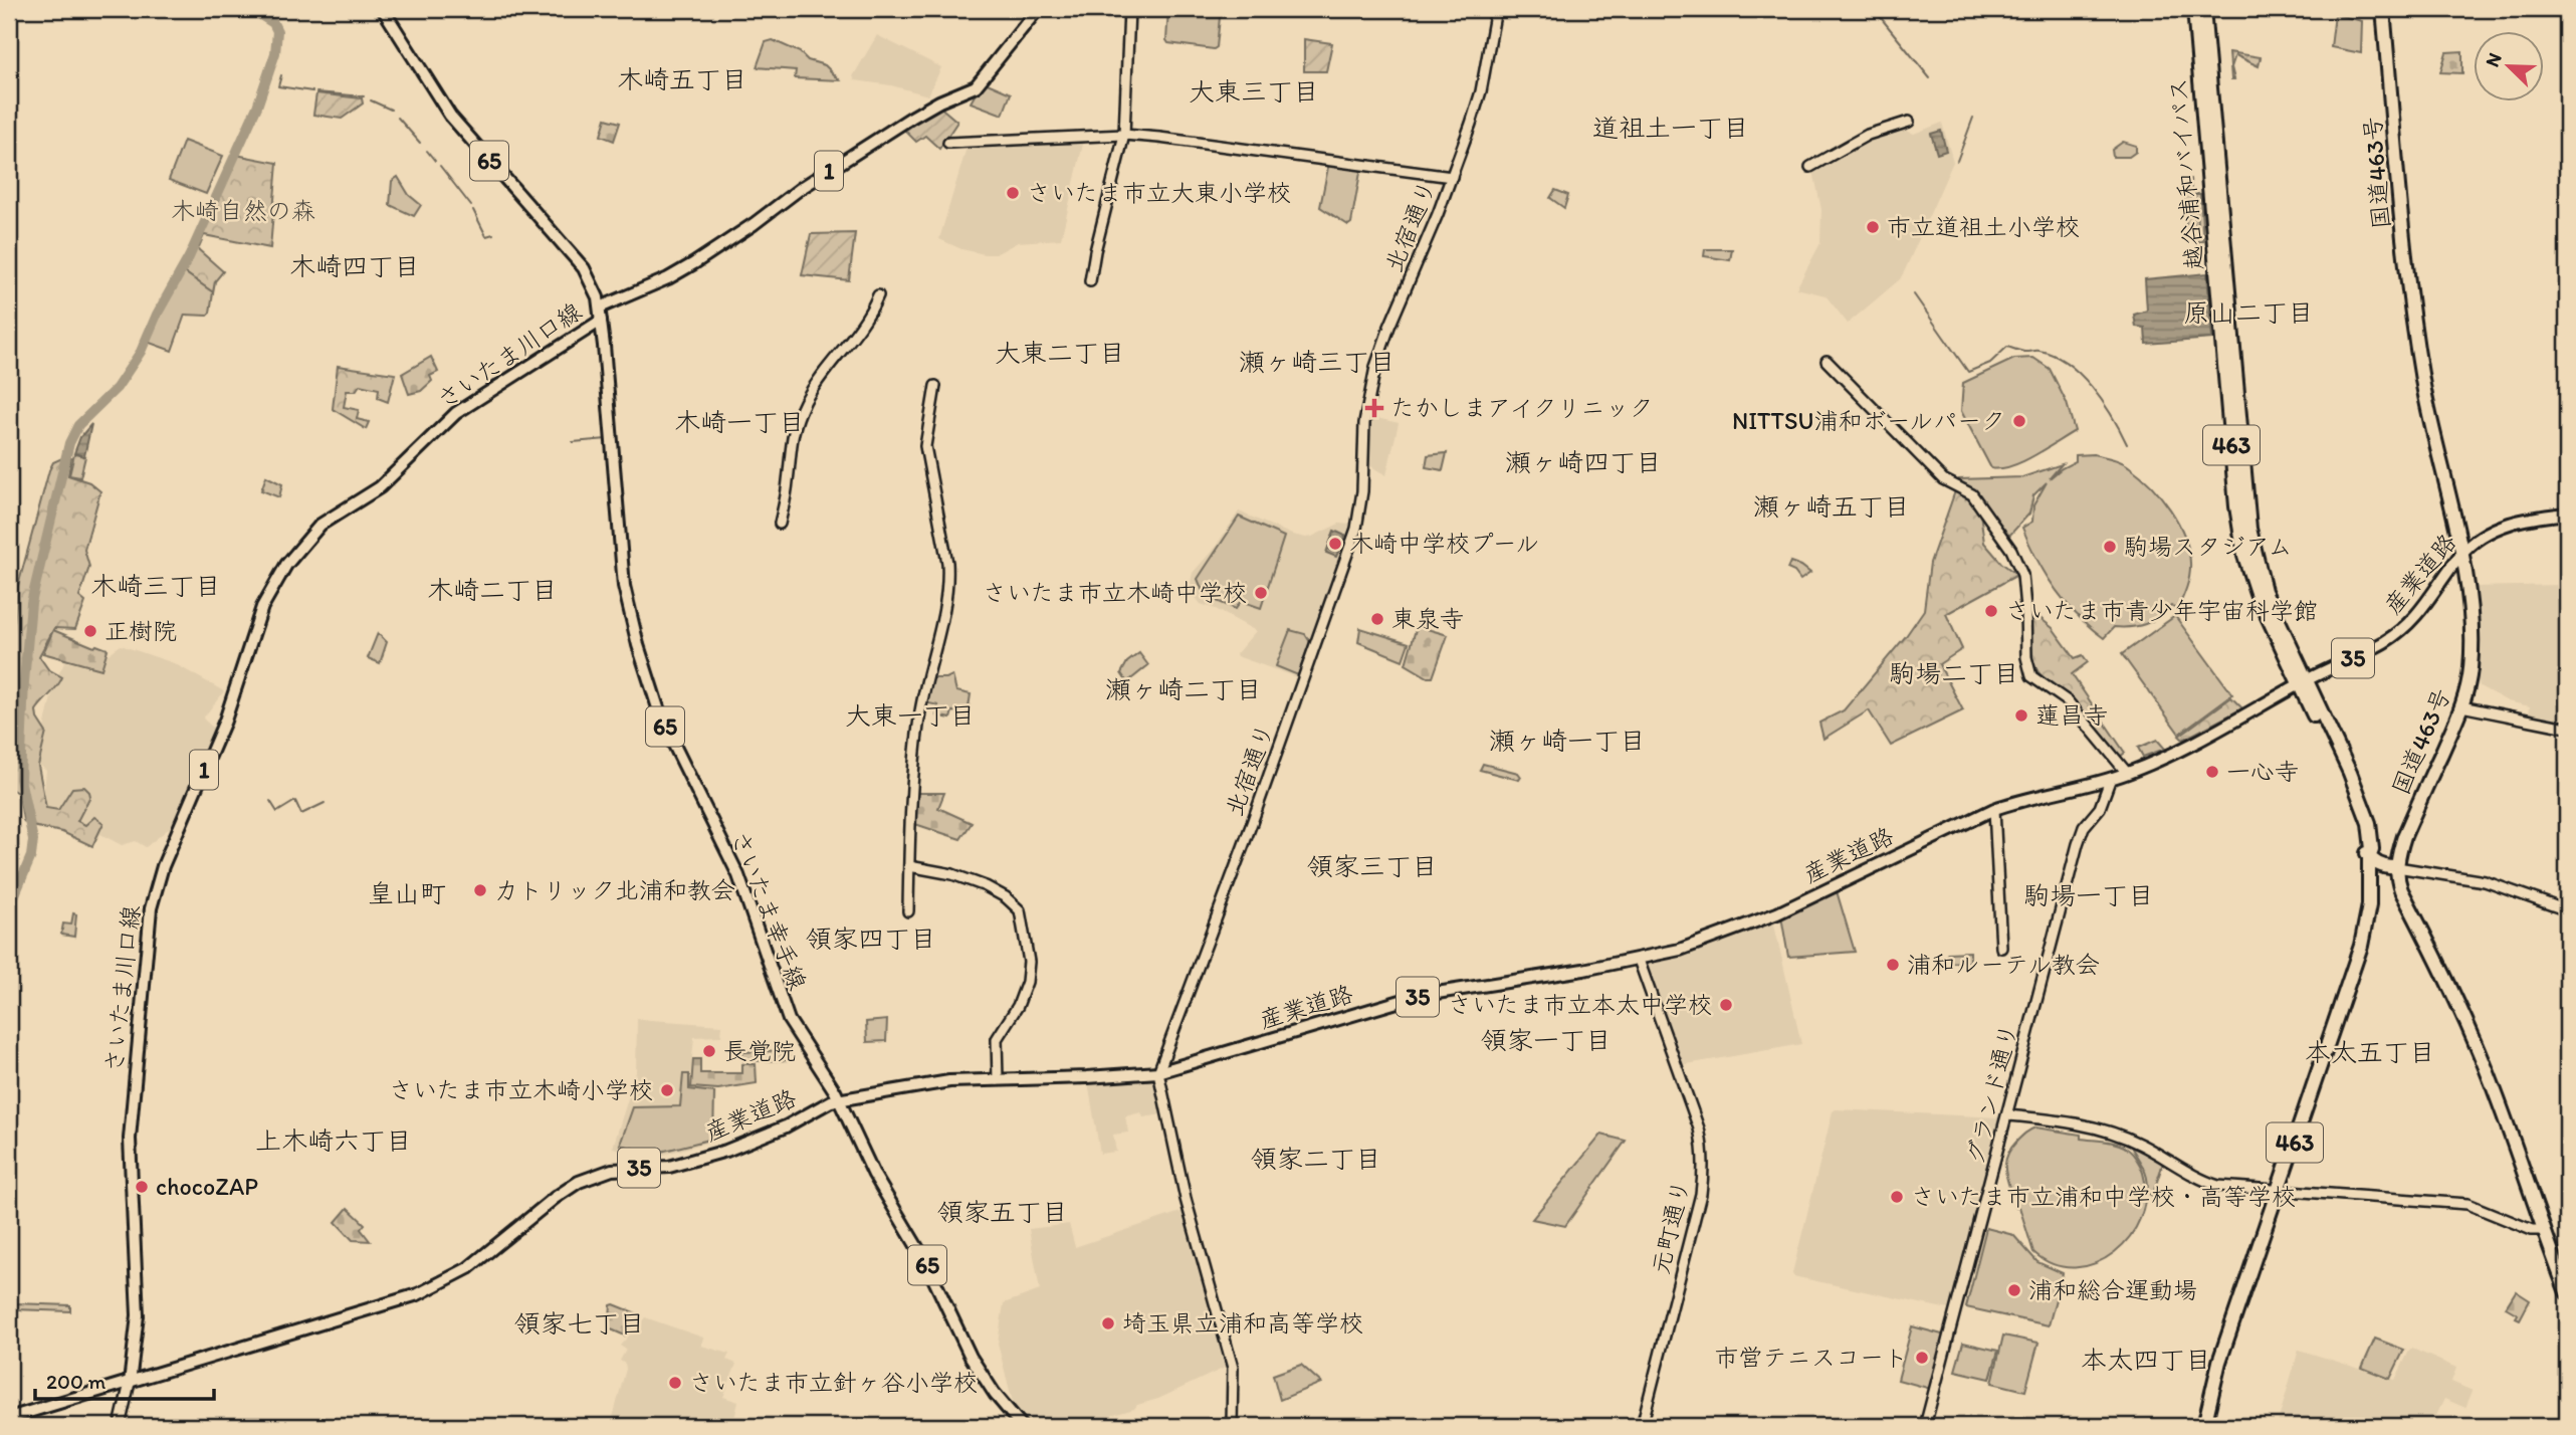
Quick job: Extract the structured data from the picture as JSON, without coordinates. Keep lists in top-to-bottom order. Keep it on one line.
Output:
{"streets":{"highway":["国道463号","越谷浦和バイパス","463"],"main road":["65","1","さいたま川口線","産業道路","35","さいたま幸手線"],"street":["北宿通り","グランド通り","元町通り"]},"crossings":[["65","さいたま川口線"],["国道463号","産業道路"],["越谷浦和バイパス","産業道路"],["北宿通り","産業道路"],["さいたま川口線","産業道路"],["さいたま川口線","さいたま幸手線"],["産業道路","さいたま幸手線"],["産業道路","グランド通り"],["産業道路","元町通り"]],"districts":["木崎五丁目","大東三丁目","道祖土一丁目","木崎四丁目","原山二丁目","大東二丁目","瀬ヶ崎三丁目","木崎一丁目","瀬ヶ崎四丁目","瀬ヶ崎五丁目","木崎三丁目","木崎二丁目","駒場二丁目","瀬ヶ崎二丁目","大東一丁目","瀬ヶ崎一丁目","領家三丁目","皇山町","駒場一丁目","領家四丁目","領家一丁目","本太五丁目","上木崎六丁目","領家二丁目","領家五丁目","領家七丁目","本太四丁目"],"parks":["木崎自然の森"],"places":{"other":["さいたま市立大東小学校","市立道祖土小学校","NITTSU浦和ボールパーク","木崎中学校プール","駒場スタジアム","さいたま市立木崎中学校","さいたま市青少年宇宙科学館","東泉寺","正樹院","蓮昌寺","一心寺","カトリック北浦和教会","浦和ルーテル教会","さいたま市立本太中学校","長覚院","さいたま市立木崎小学校","chocoZAP","さいたま市立浦和中学校・高等学校","浦和総合運動場","埼玉県立浦和高等学校","市営テニスコート","さいたま市立針ヶ谷小学校"],"health":["たかしまアイクリニック"]},"scale_bar":"200 m","north":"top left"}
